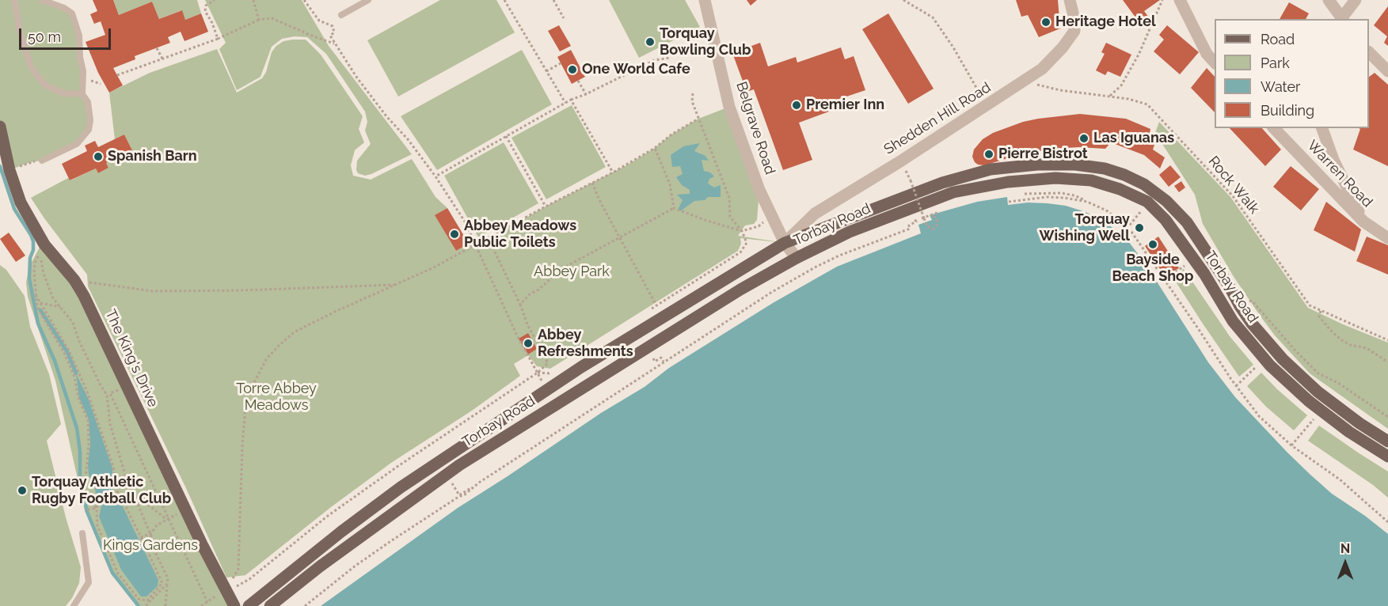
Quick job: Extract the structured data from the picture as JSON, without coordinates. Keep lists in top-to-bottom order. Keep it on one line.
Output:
{"streets":{"main road":["Torbay Road","The King's Drive"],"street":["Shedden Hill Road","Belgrave Road","Warren Road"],"path":["Rock Walk"]},"crossings":[["Shedden Hill Road","Belgrave Road"],["Shedden Hill Road","Torbay Road"],["Belgrave Road","Torbay Road"]],"parks":["Abbey Park","Torre Abbey Meadows","Kings Gardens"],"places":["Heritage Hotel","Torquay Bowling Club","One World Cafe","Premier Inn","Las Iguanas","Pierre Bistrot","Spanish Barn","Torquay Wishing Well","Abbey Meadows Public Toilets","Bayside Beach Shop","Abbey Refreshments","Torquay Athletic Rugby Football Club"],"legend":["Road","Park","Water","Building"],"scale_bar":"50 m","north":"top"}
